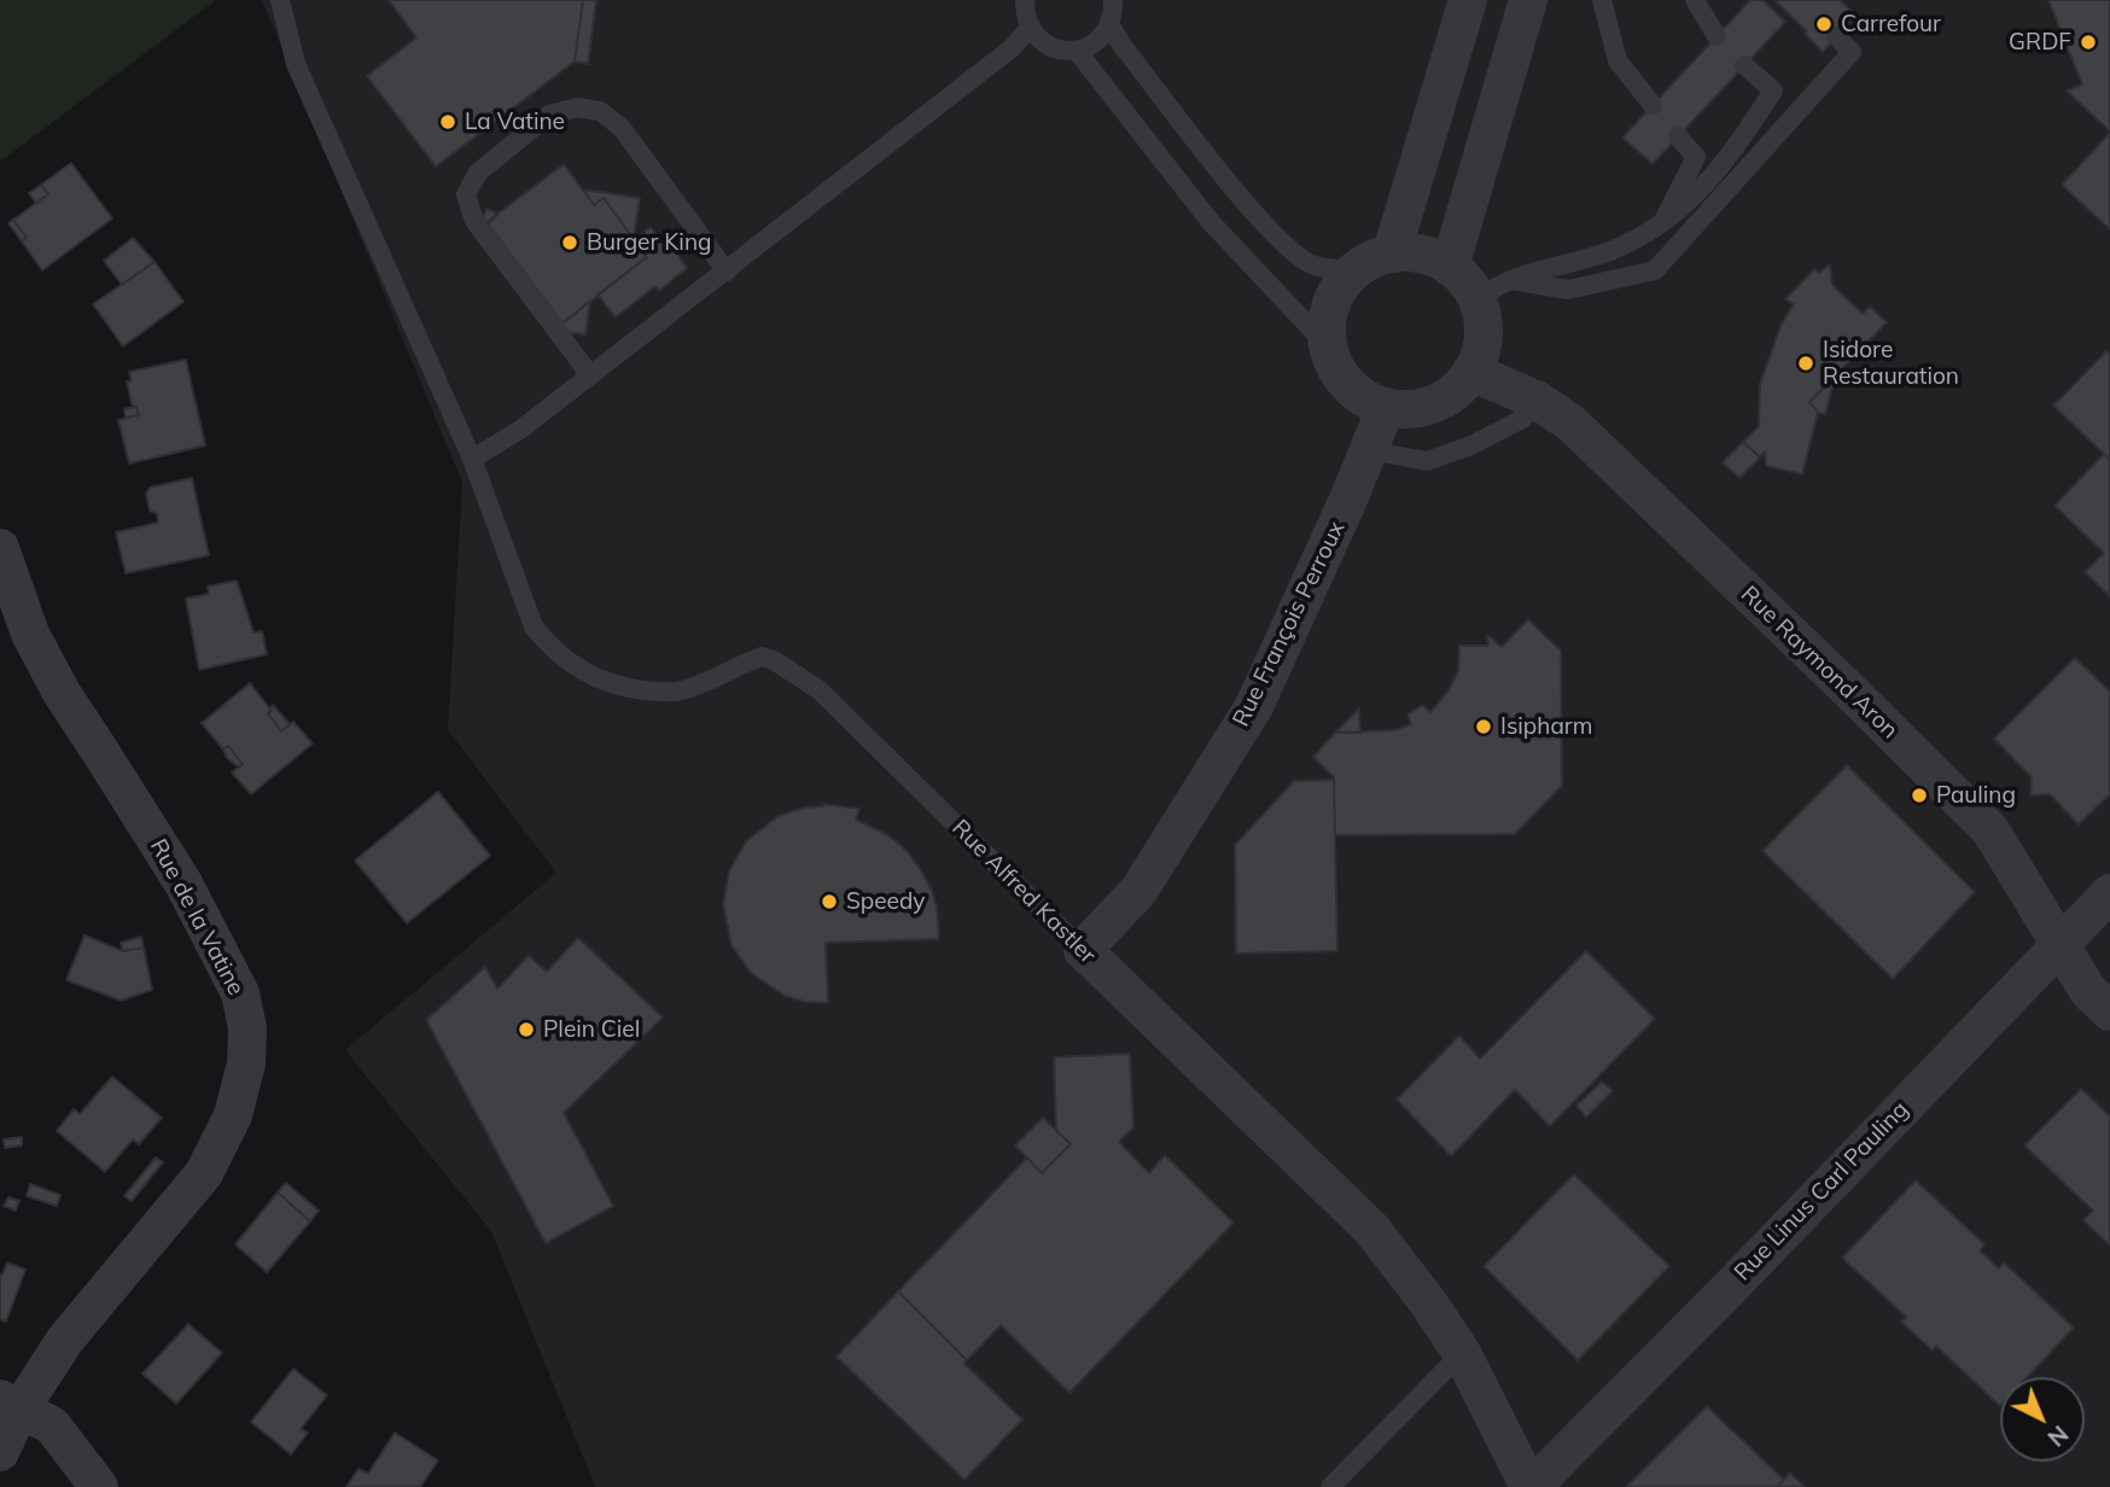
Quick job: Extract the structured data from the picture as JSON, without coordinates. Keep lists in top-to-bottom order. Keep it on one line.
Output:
{"streets":{"street":["Rue François Perroux","Rue Raymond Aron","Rue Alfred Kastler","Rue de la Vatine","Rue Linus Carl Pauling"]},"crossings":[["Rue François Perroux","Rue Raymond Aron"],["Rue François Perroux","Rue Alfred Kastler"],["Rue Raymond Aron","Rue Linus Carl Pauling"],["Rue Alfred Kastler","Rue Linus Carl Pauling"]],"places":["Carrefour","GRDF","La Vatine","Burger King","Isidore Restauration","Isipharm","Pauling","Speedy","Plein Ciel"],"north":"bottom right"}
